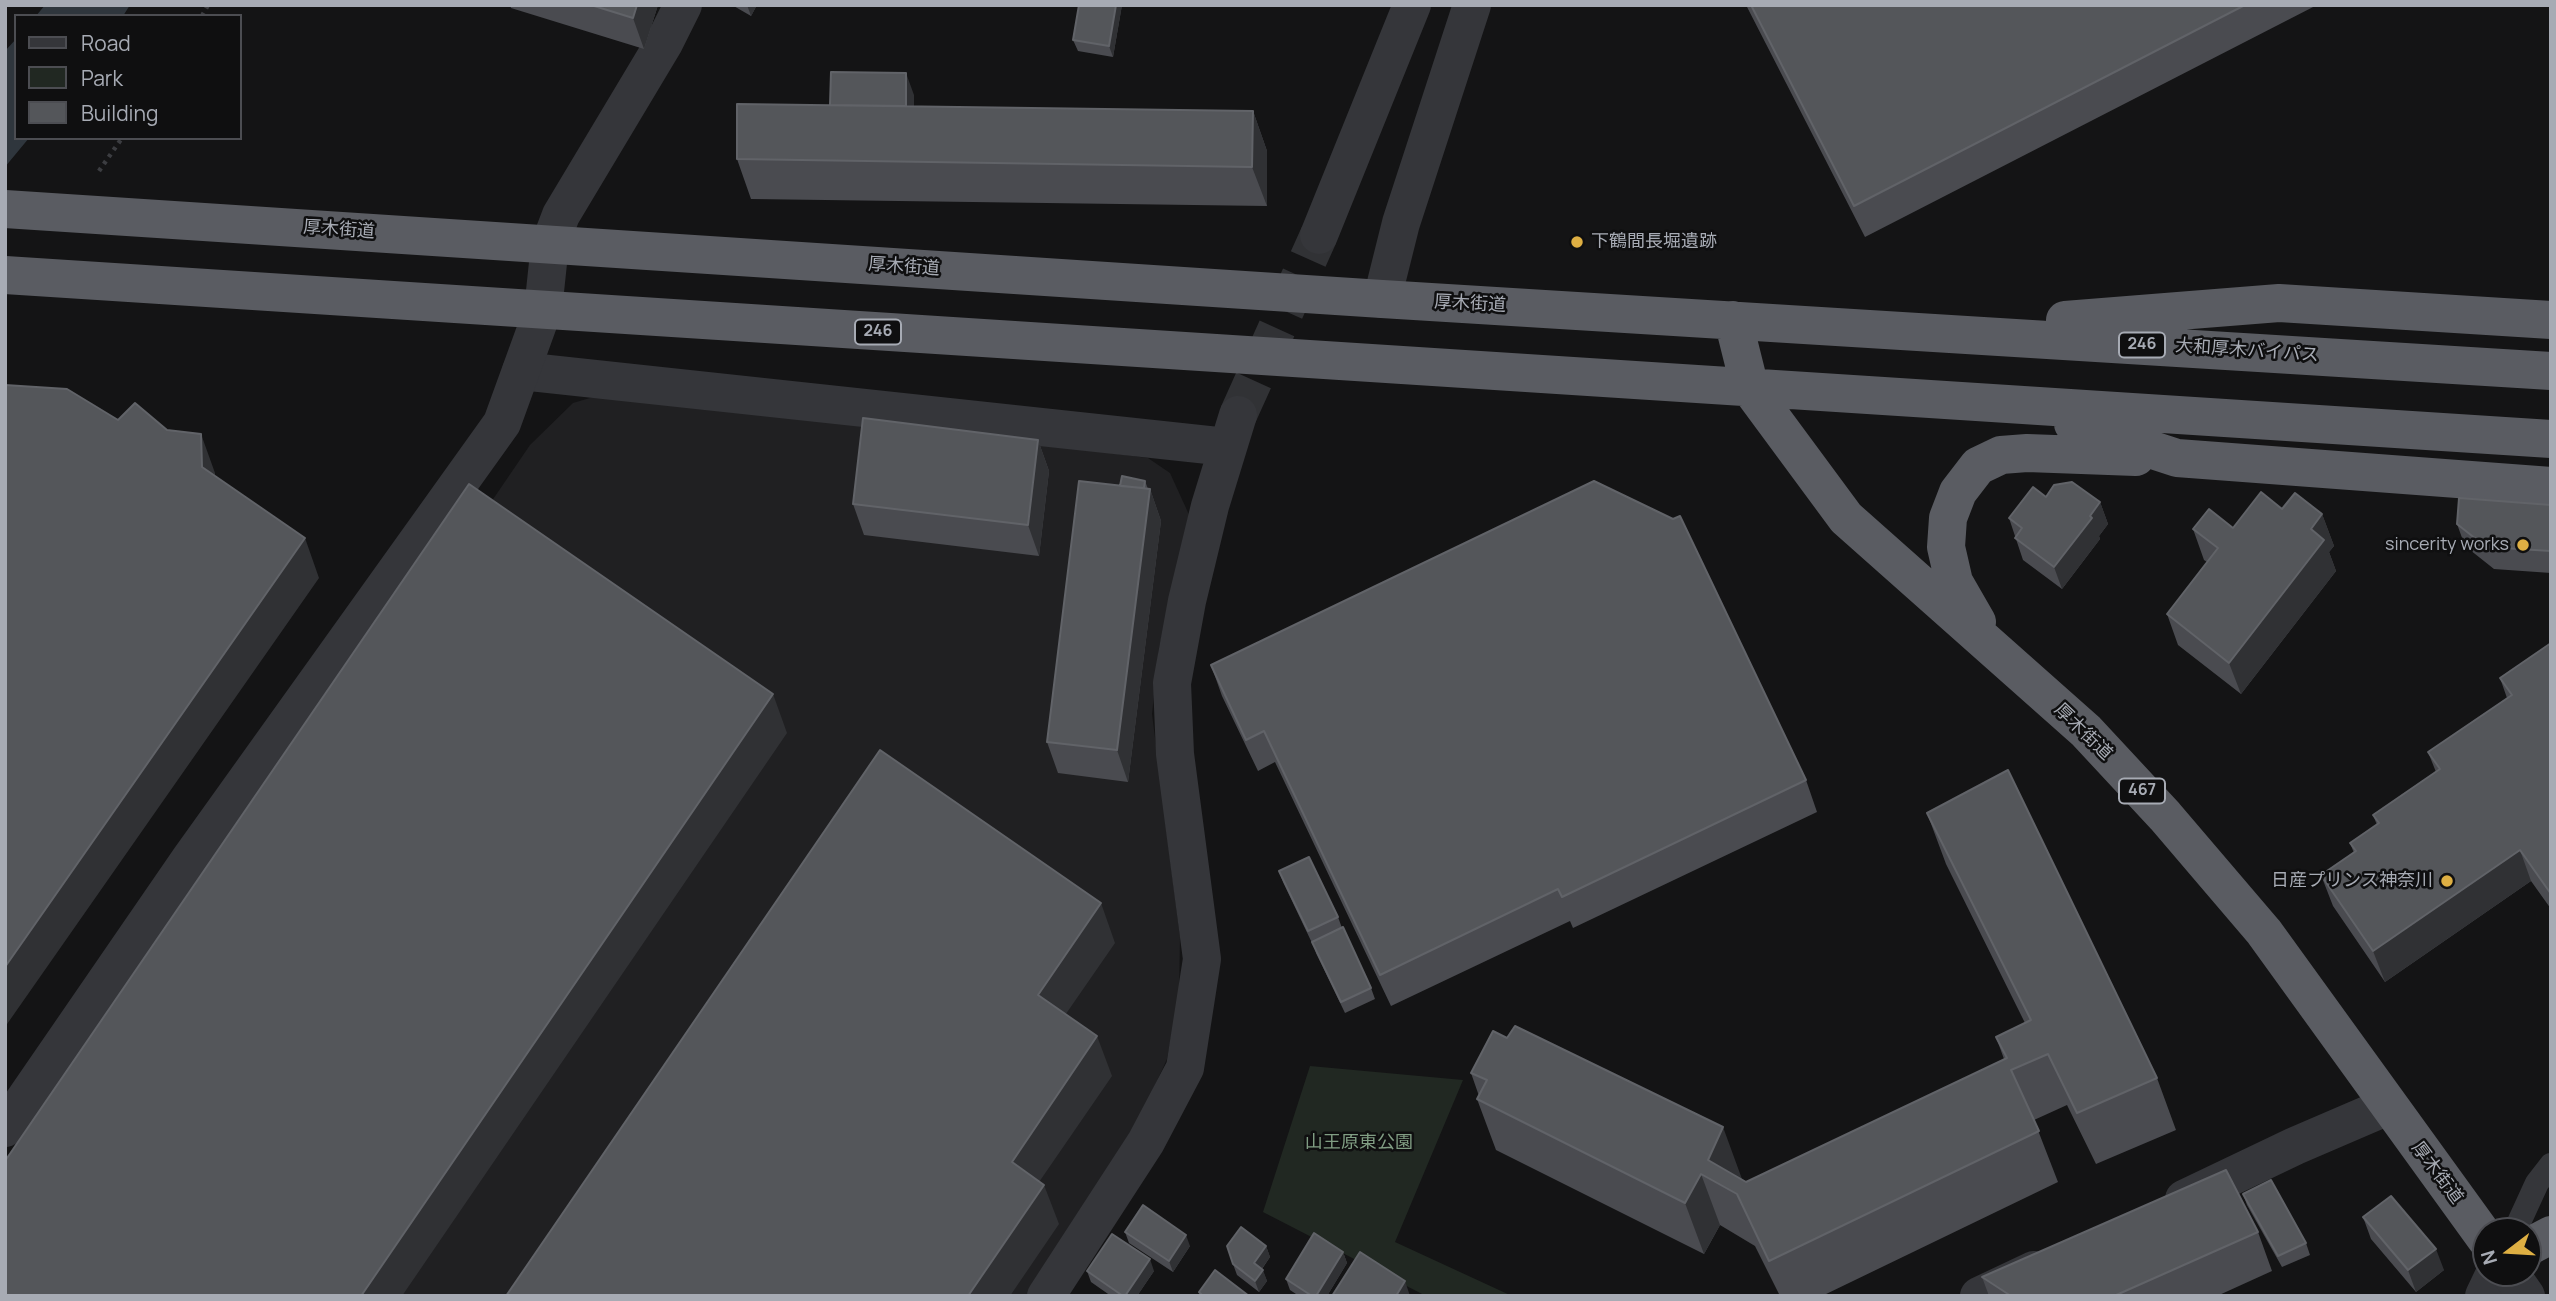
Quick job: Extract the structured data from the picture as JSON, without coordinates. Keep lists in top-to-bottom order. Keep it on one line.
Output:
{"streets":{"highway":["厚木街道","246","大和厚木バイパス","467"]},"crossings":[["厚木街道","246"],["厚木街道","大和厚木バイパス"]],"parks":["山王原東公園"],"places":["下鶴間長堀遺跡","sincerity works","日産プリンス神奈川"],"legend":["Road","Park","Building"],"north":"left"}
